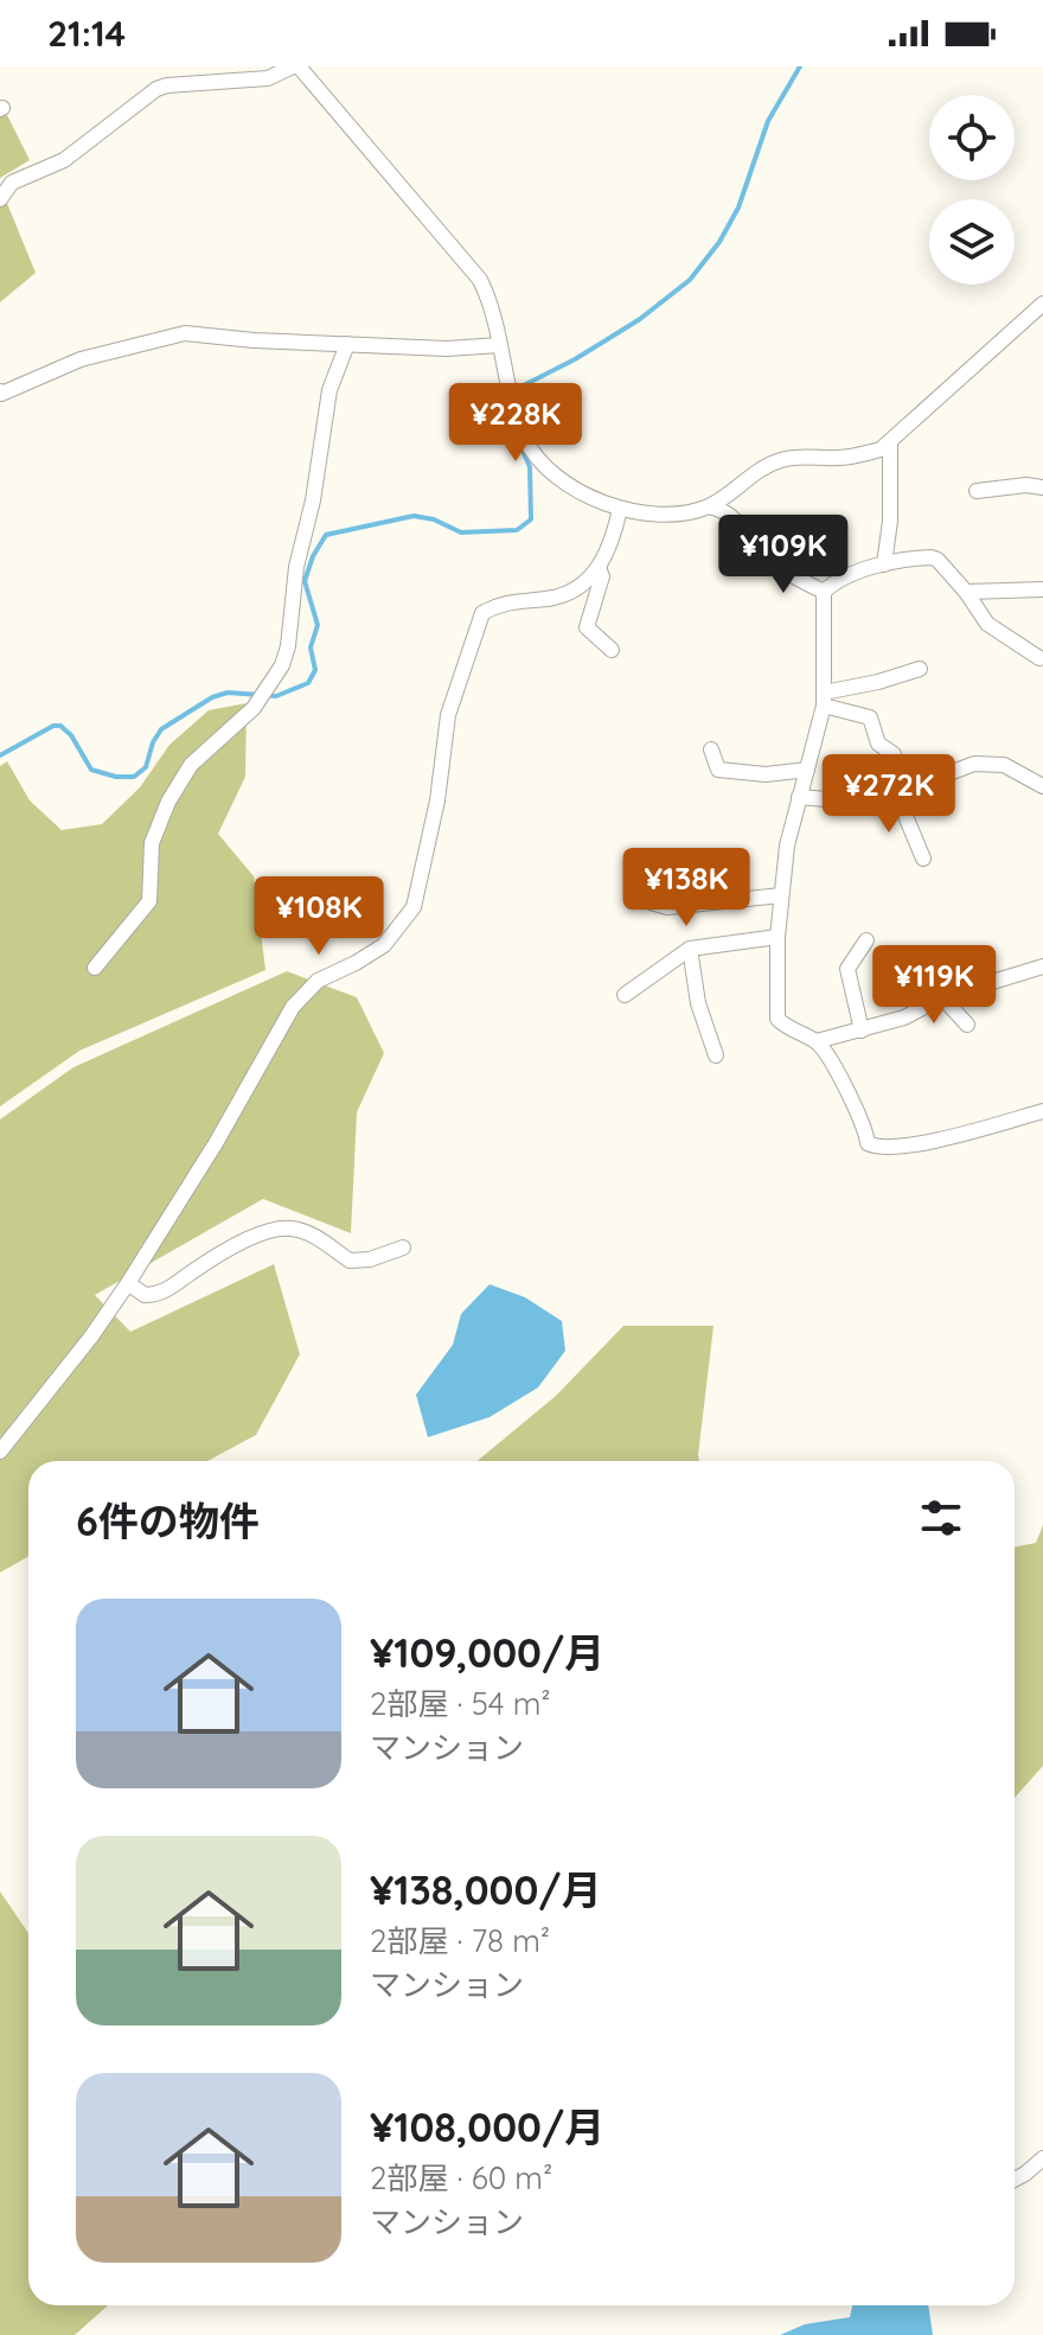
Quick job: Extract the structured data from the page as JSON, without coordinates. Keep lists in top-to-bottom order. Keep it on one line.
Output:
{"page":{"status":"21:14","price":["¥228K","¥109K","¥272K","¥138K","¥108K","¥119K"],"heading":"6件の物件","list":[{"name":"¥109,000/月","note":"2部屋 · 54 m² · マンション"},{"name":"¥138,000/月","note":"2部屋 · 78 m² · マンション"},{"name":"¥108,000/月","note":"2部屋 · 60 m² · マンション"}]}}
